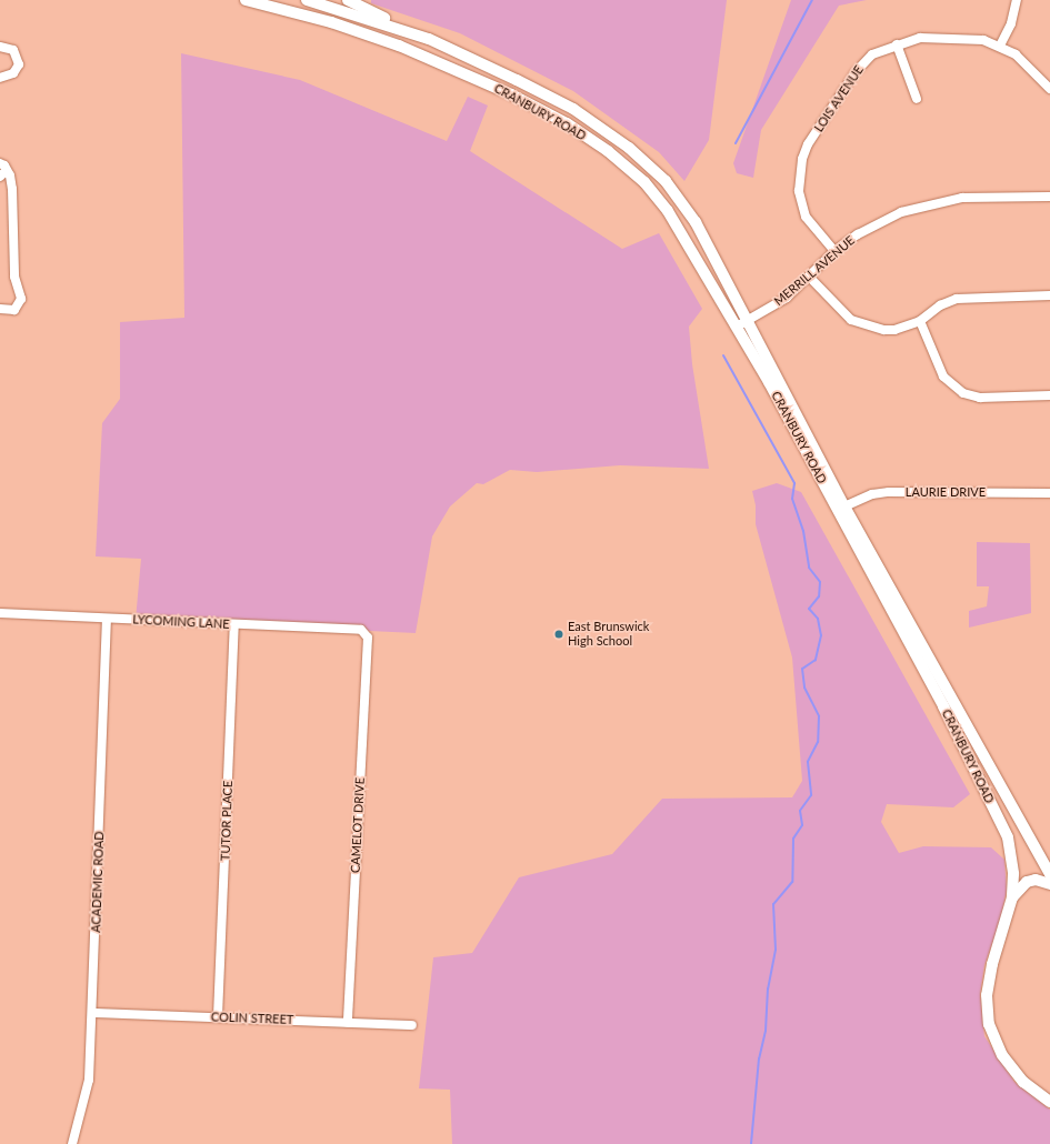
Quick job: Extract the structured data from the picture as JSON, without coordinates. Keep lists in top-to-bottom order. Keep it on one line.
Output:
{"streets":{"main road":["CRANBURY ROAD"],"street":["LOIS AVENUE","MERRILL AVENUE","LAURIE DRIVE","LYCOMING LANE","TUTOR PLACE","CAMELOT DRIVE","ACADEMIC ROAD","COLIN STREET"]},"crossings":[["LOIS AVENUE","MERRILL AVENUE"],["CRANBURY ROAD","MERRILL AVENUE"],["CRANBURY ROAD","LAURIE DRIVE"],["LYCOMING LANE","TUTOR PLACE"],["LYCOMING LANE","CAMELOT DRIVE"],["LYCOMING LANE","ACADEMIC ROAD"],["TUTOR PLACE","COLIN STREET"],["CAMELOT DRIVE","COLIN STREET"],["ACADEMIC ROAD","COLIN STREET"]],"places":["East Brunswick High School"]}
